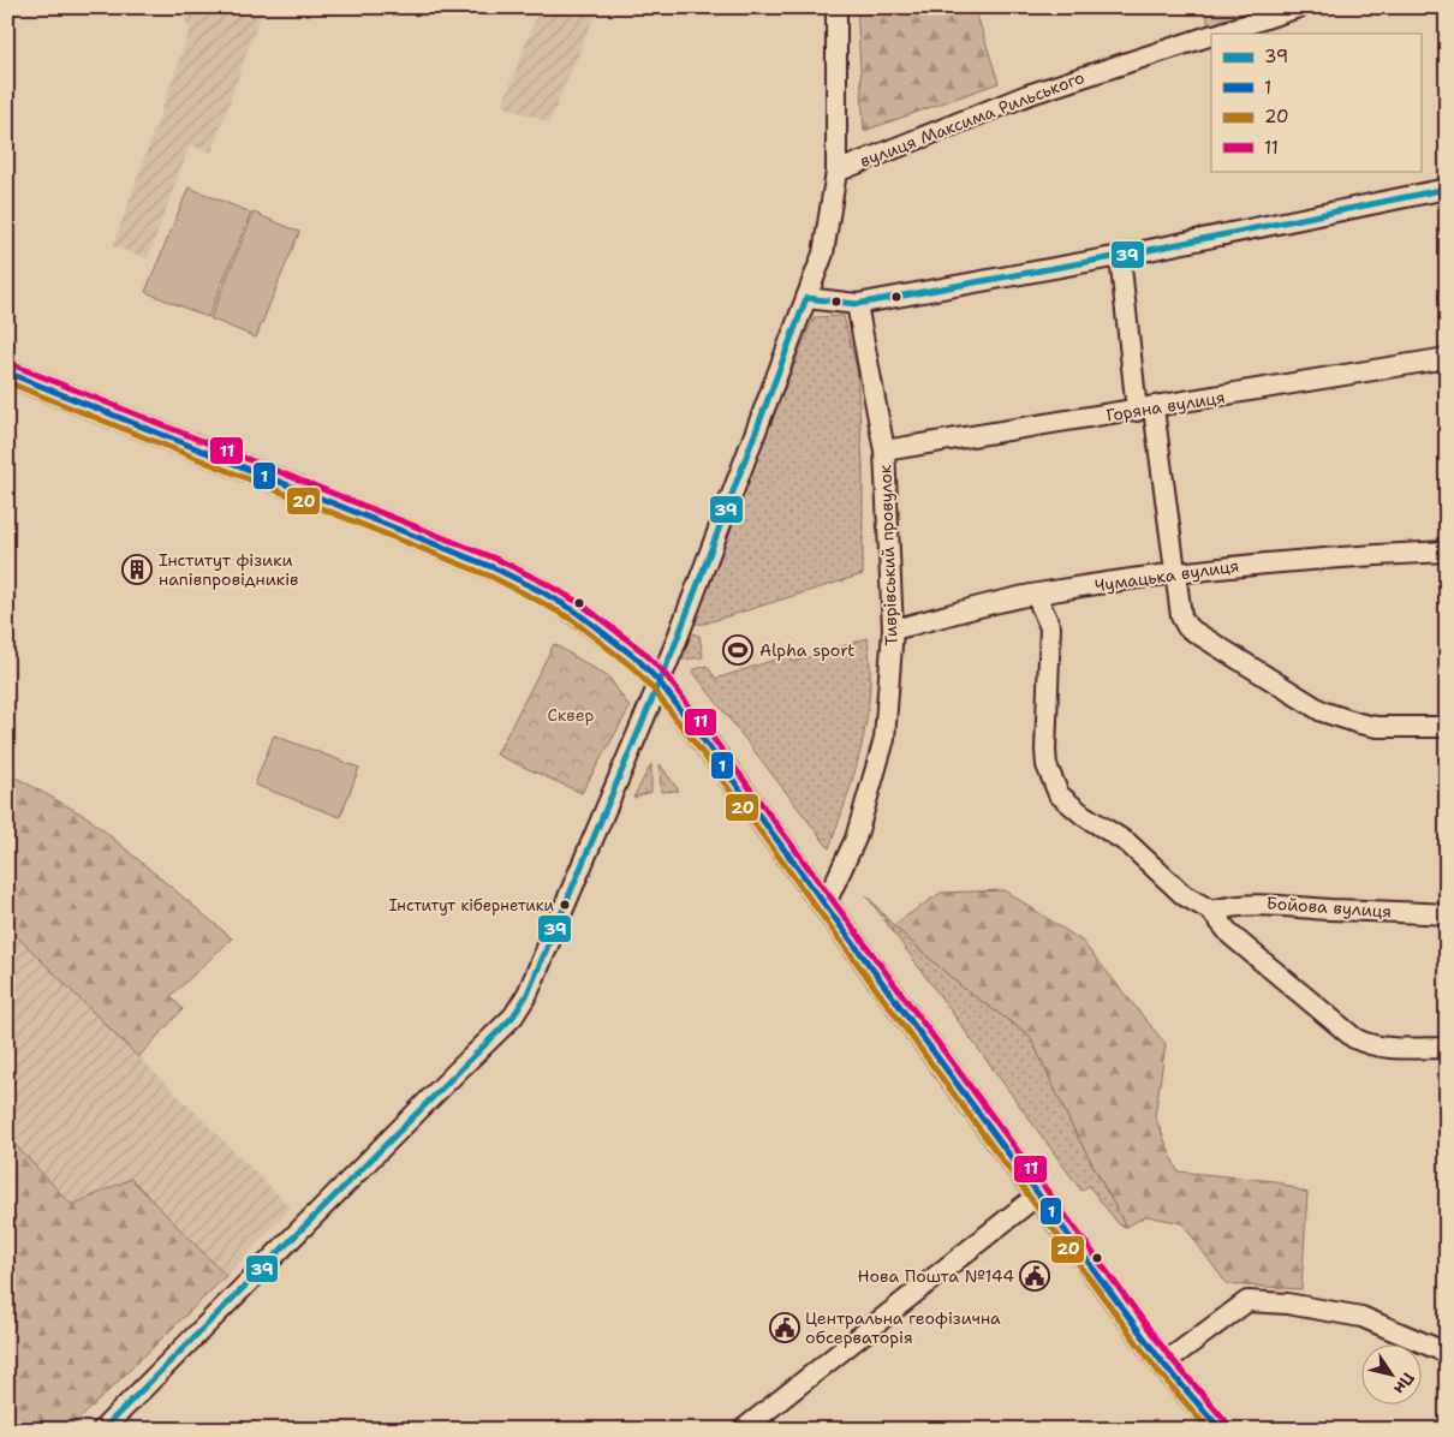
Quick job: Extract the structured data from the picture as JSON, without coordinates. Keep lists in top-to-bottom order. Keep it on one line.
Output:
{"streets":{"street":["вулиця Максима Рильського","Горяна вулиця","Тиврівський провулок","Чумацька вулиця","Бойова вулиця"]},"crossings":[["Горяна вулиця","Тиврівський провулок"],["Тиврівський провулок","Чумацька вулиця"]],"parks":["Сквер"],"places":{"building":["Інститут фізики напівпровідників"],"sports":["Alpha sport"],"other":["Інститут кібернетики"],"public building":["Нова Пошта №144","Центральна геофізична обсерваторія"]},"lines":["transit line 39","transit line 11","transit line 1","transit line 20"],"legend":["39","1","20","11"],"north":"bottom right"}
